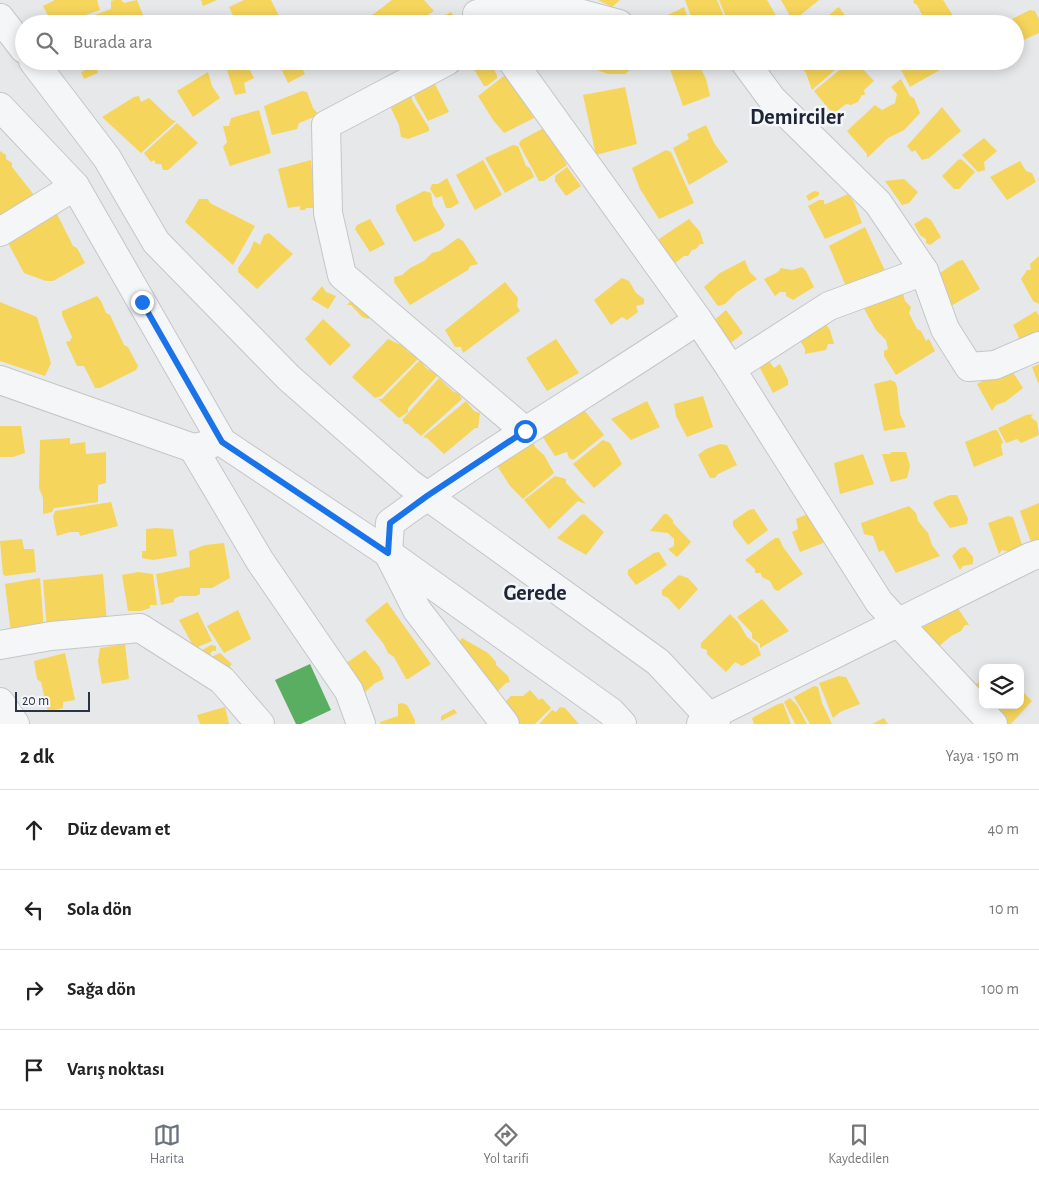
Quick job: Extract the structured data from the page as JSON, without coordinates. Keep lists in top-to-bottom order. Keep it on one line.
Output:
{"districts":["Demirciler","Gerede"],"scale_bar":"20 m","page":{"search":"Burada ara","scale":"20 m","heading":["2 dk","Yaya · 150 m"],"list":[["Düz devam et","40 m"],["Sola dön","10 m"],["Sağa dön","100 m"],"Varış noktası"],"nav":["Harita","Yol tarifi","Kaydedilen"]}}
